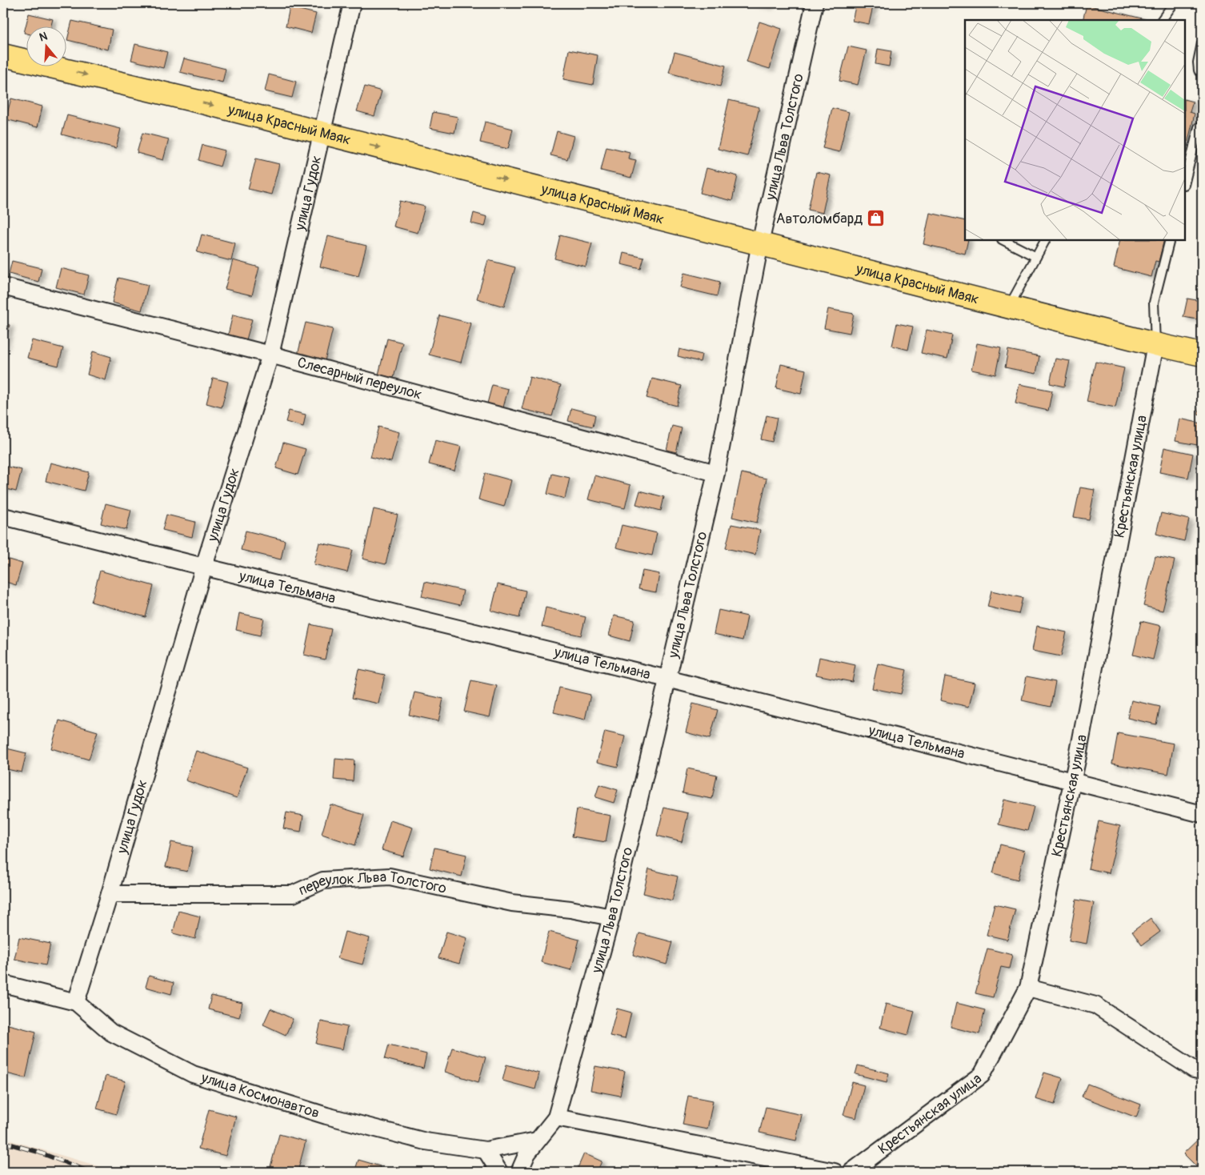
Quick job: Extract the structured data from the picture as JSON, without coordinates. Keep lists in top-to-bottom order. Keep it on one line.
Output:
{"streets":{"main road":["улица Красный Маяк"],"street":["улица Льва Толстого","улица Гудок","Слесарный переулок","Крестьянская улица","улица Тельмана","переулок Льва Толстого","улица Космонавтов"]},"crossings":[["улица Красный Маяк","улица Льва Толстого"],["улица Красный Маяк","улица Гудок"],["улица Красный Маяк","Крестьянская улица"],["улица Льва Толстого","Слесарный переулок"],["улица Льва Толстого","улица Тельмана"],["улица Льва Толстого","переулок Льва Толстого"],["улица Льва Толстого","улица Космонавтов"],["улица Гудок","Слесарный переулок"],["улица Гудок","улица Тельмана"],["улица Гудок","переулок Льва Толстого"],["улица Гудок","улица Космонавтов"],["Крестьянская улица","улица Тельмана"]],"one_way":["улица Красный Маяк"],"places":{"shop":["Автоломбард"]},"north":"top"}
